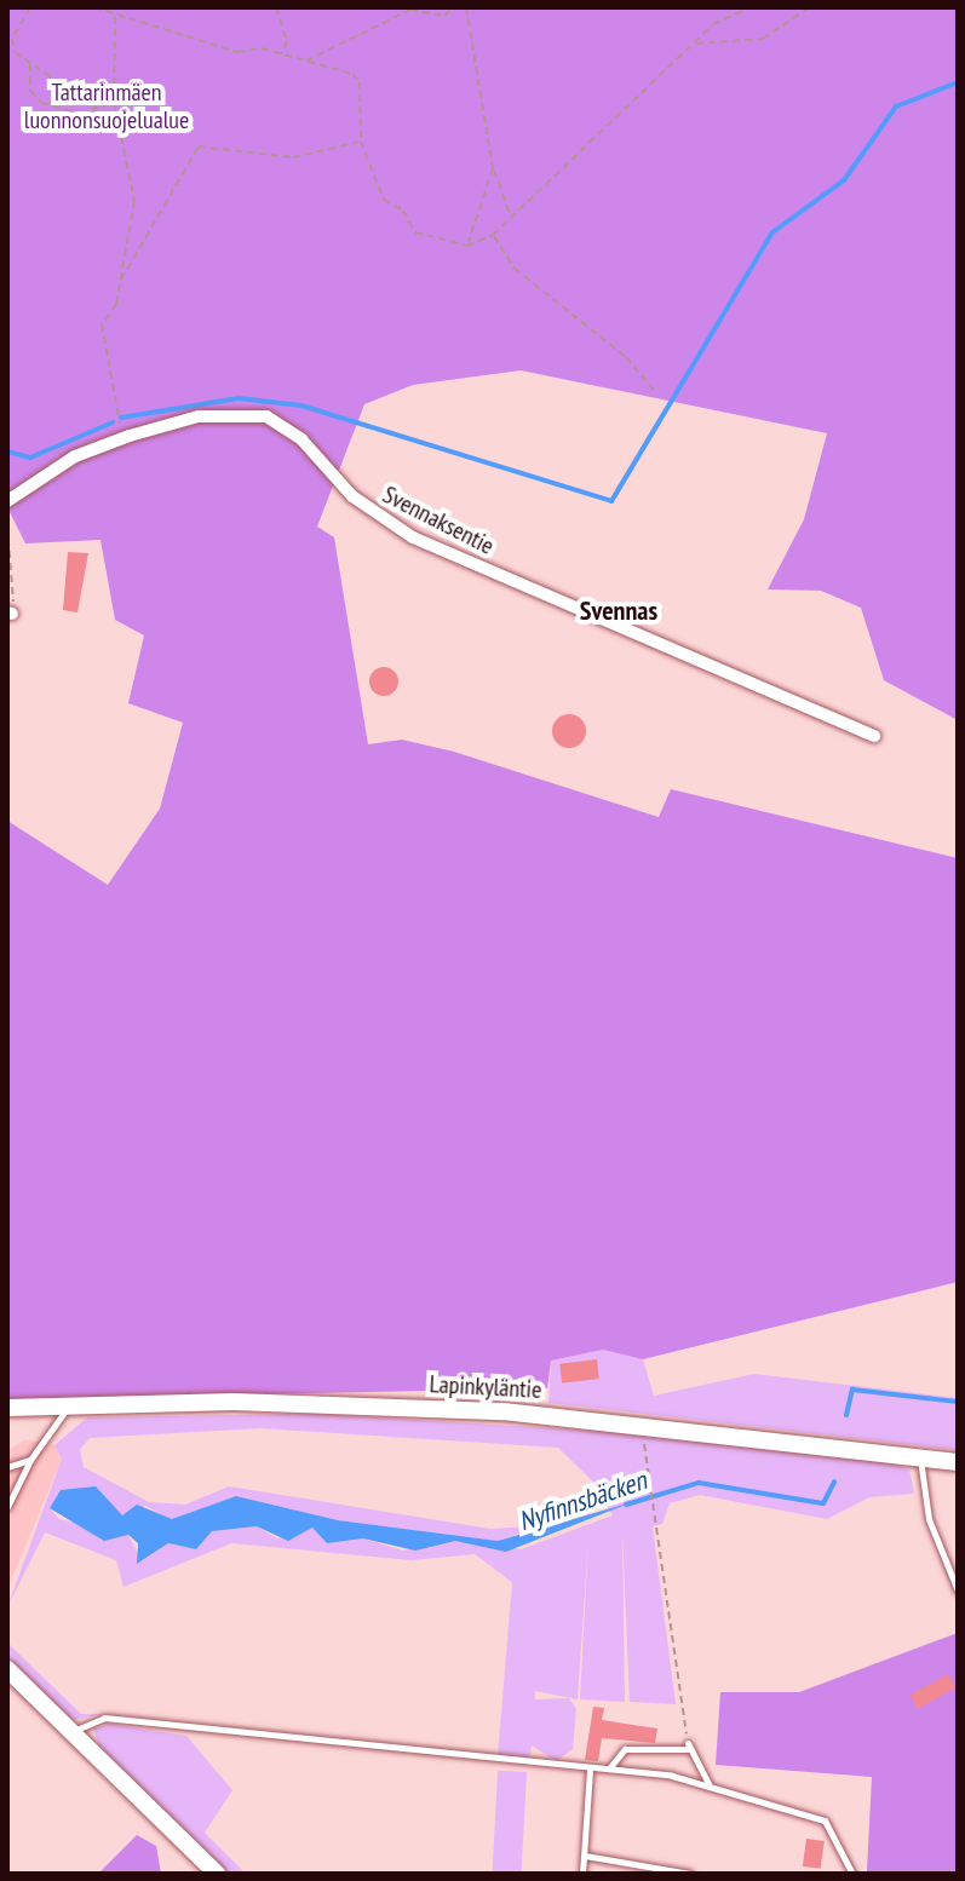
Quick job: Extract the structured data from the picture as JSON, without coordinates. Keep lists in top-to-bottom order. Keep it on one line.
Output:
{"streets":{"main road":["Lapinkyläntie"],"street":["Svennaksentie"]},"districts":["Svennas"],"water":["Nyfinnsbäcken"],"parks":["Tattarinmäen luonnonsuojelualue"]}
